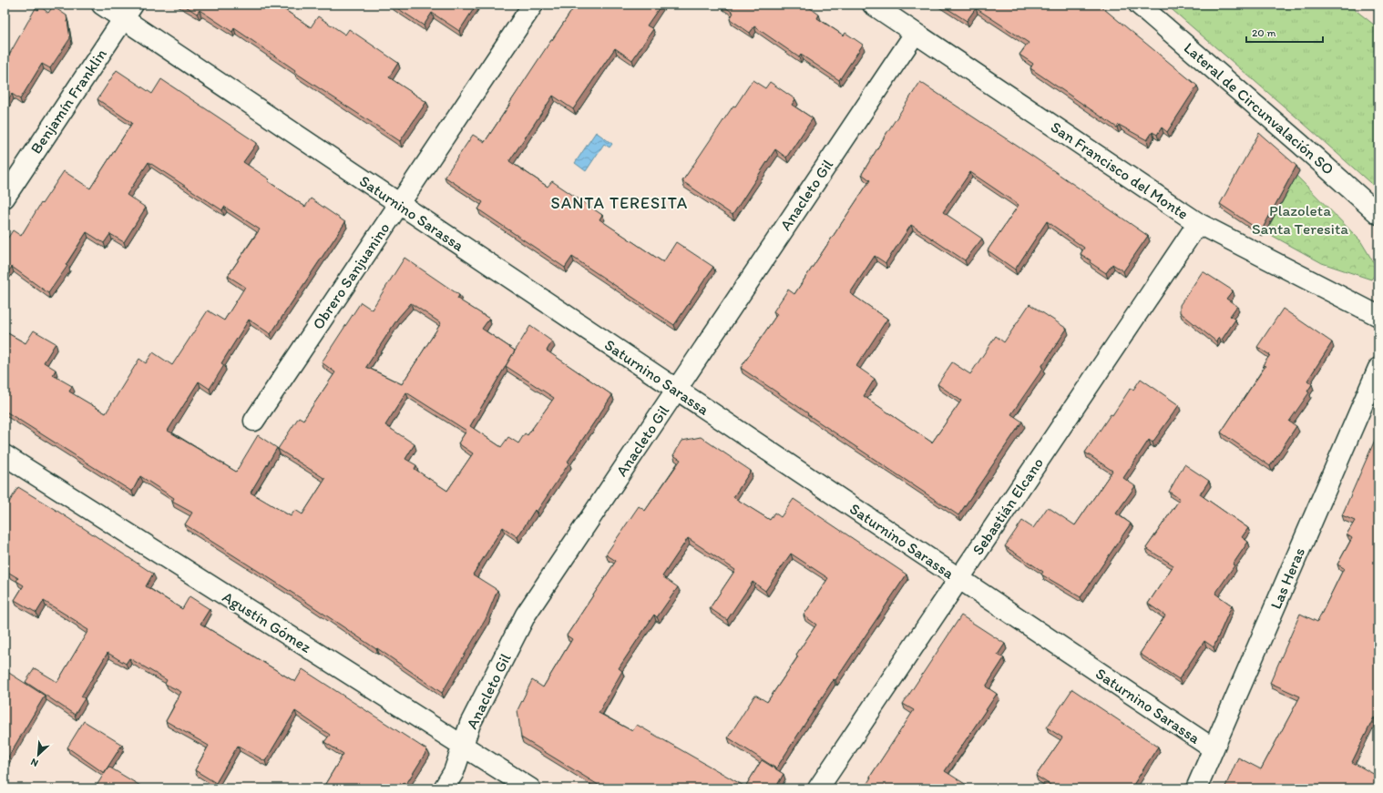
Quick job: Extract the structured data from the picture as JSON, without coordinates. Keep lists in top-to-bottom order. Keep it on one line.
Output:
{"streets":{"street":["Benjamín Franklin","Lateral de Circunvalación SO","San Francisco del Monte","Anacleto Gil","Saturnino Sarassa","Obrero Sanjuanino","Sebastián Elcano","Las Heras","Agustín Gómez"]},"crossings":[["Benjamín Franklin","Saturnino Sarassa"],["San Francisco del Monte","Anacleto Gil"],["San Francisco del Monte","Sebastián Elcano"],["Anacleto Gil","Saturnino Sarassa"],["Anacleto Gil","Agustín Gómez"],["Saturnino Sarassa","Obrero Sanjuanino"],["Saturnino Sarassa","Sebastián Elcano"],["Saturnino Sarassa","Las Heras"]],"districts":["SANTA TERESITA"],"parks":["Plazoleta Santa Teresita"],"scale_bar":"20 m","north":"bottom left"}
